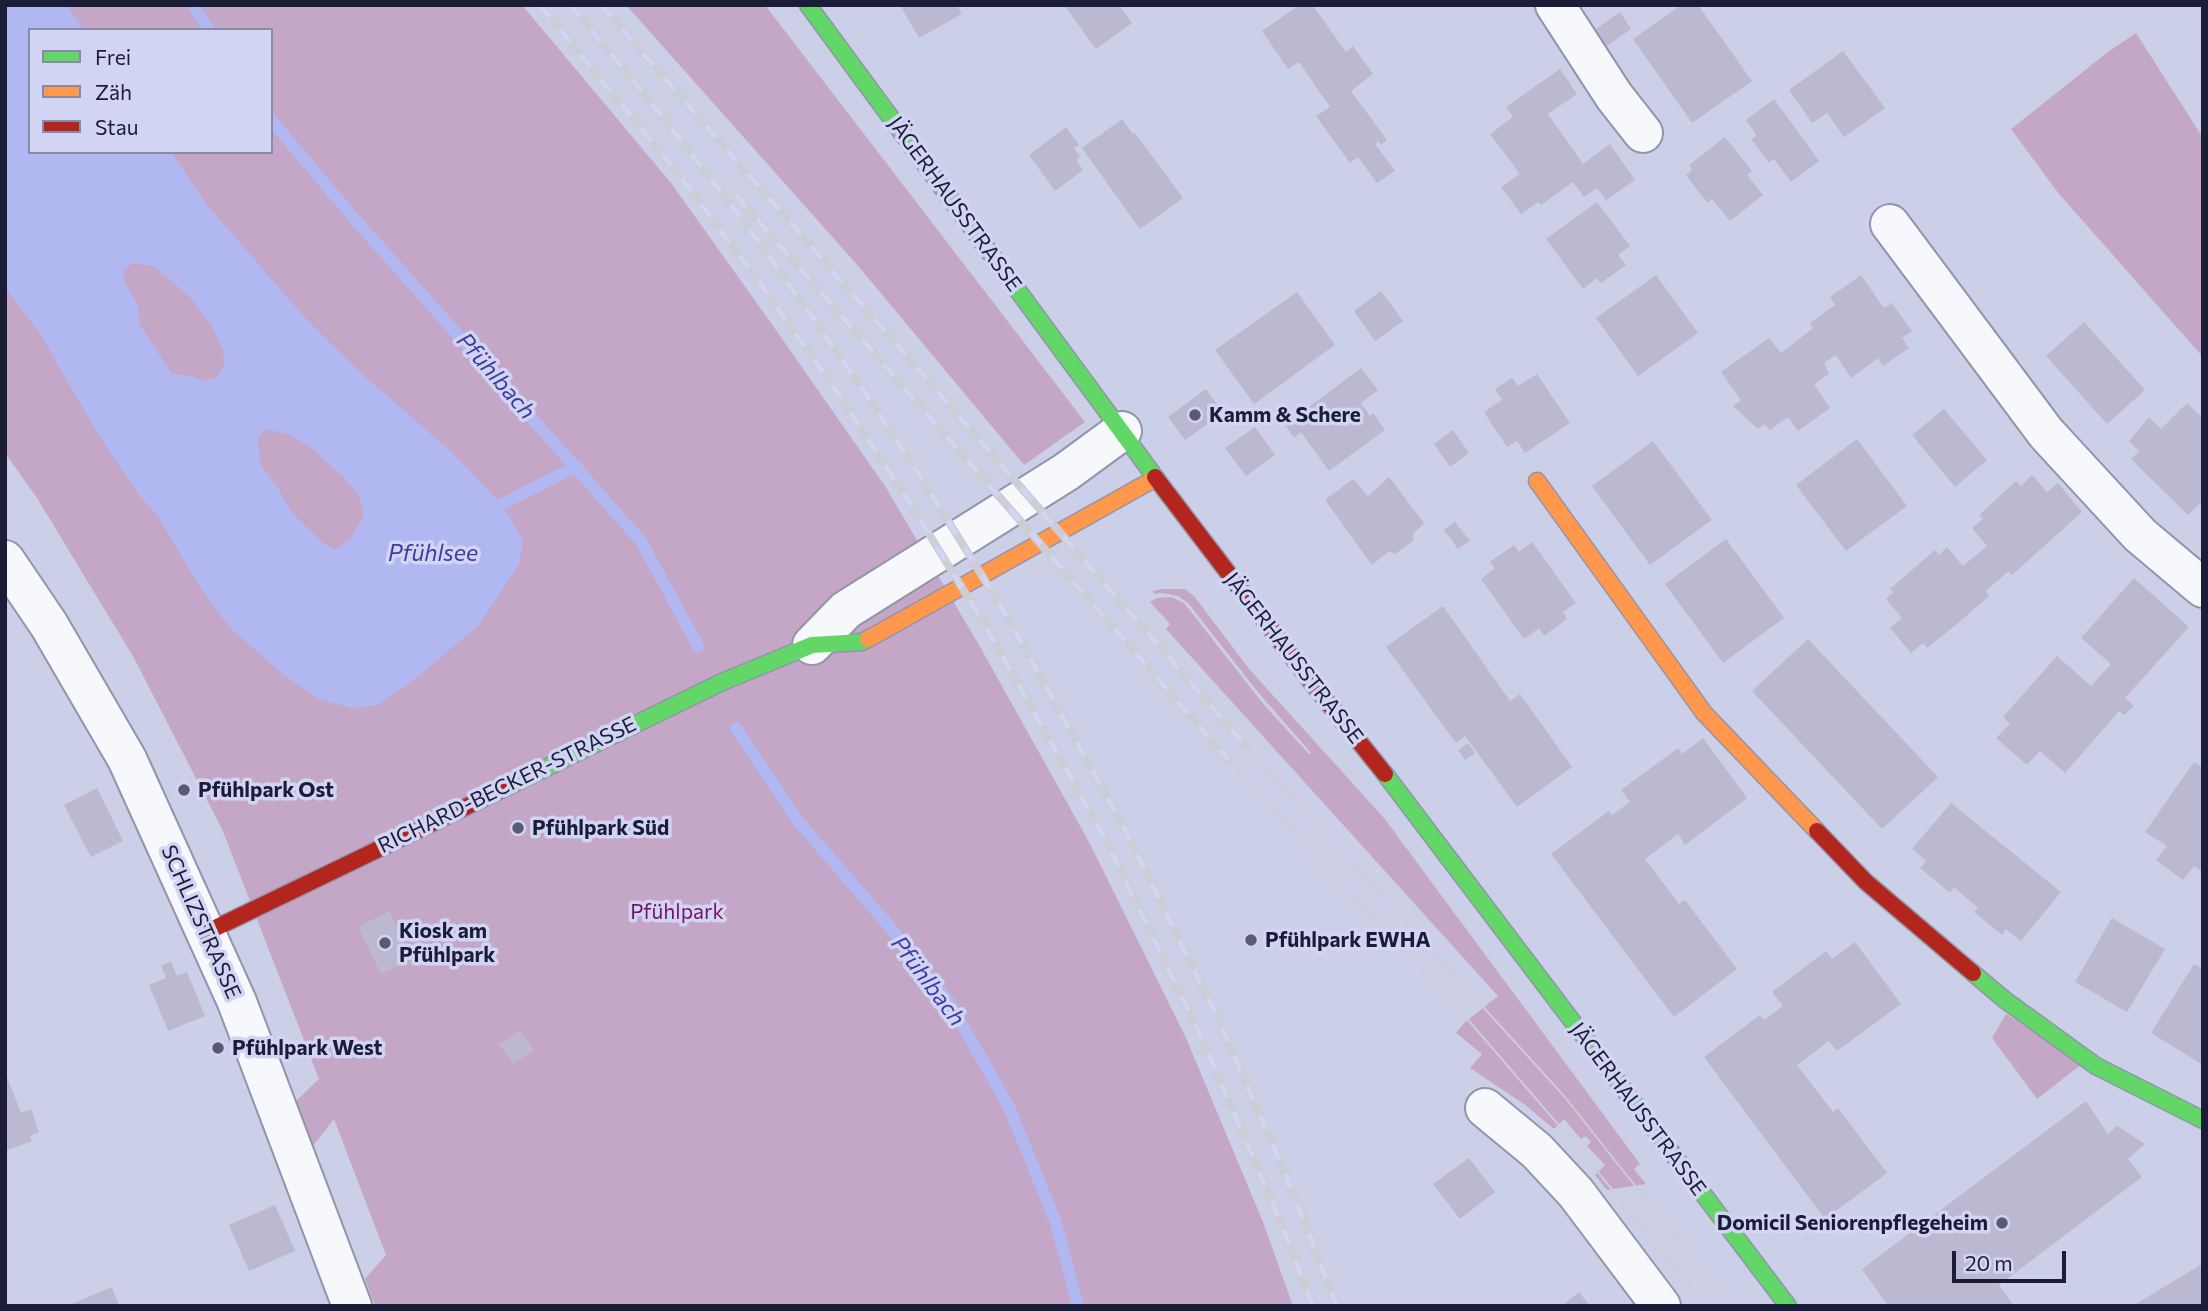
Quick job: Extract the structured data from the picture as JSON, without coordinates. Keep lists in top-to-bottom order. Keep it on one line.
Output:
{"streets":{"street":["JÄGERHAUSSTRASSE","RICHARD-BECKER-STRASSE","SCHLIZSTRASSE"]},"crossings":[["JÄGERHAUSSTRASSE","RICHARD-BECKER-STRASSE"],["RICHARD-BECKER-STRASSE","SCHLIZSTRASSE"]],"water":["Pfühlbach","Pfühlsee"],"parks":["Pfühlpark"],"places":["Kamm & Schere","Pfühlpark Ost","Pfühlpark Süd","Pfühlpark EWHA","Kiosk am Pfühlpark","Pfühlpark West","Domicil Seniorenpflegeheim"],"legend":["Frei","Zäh","Stau"],"scale_bar":"20 m"}
